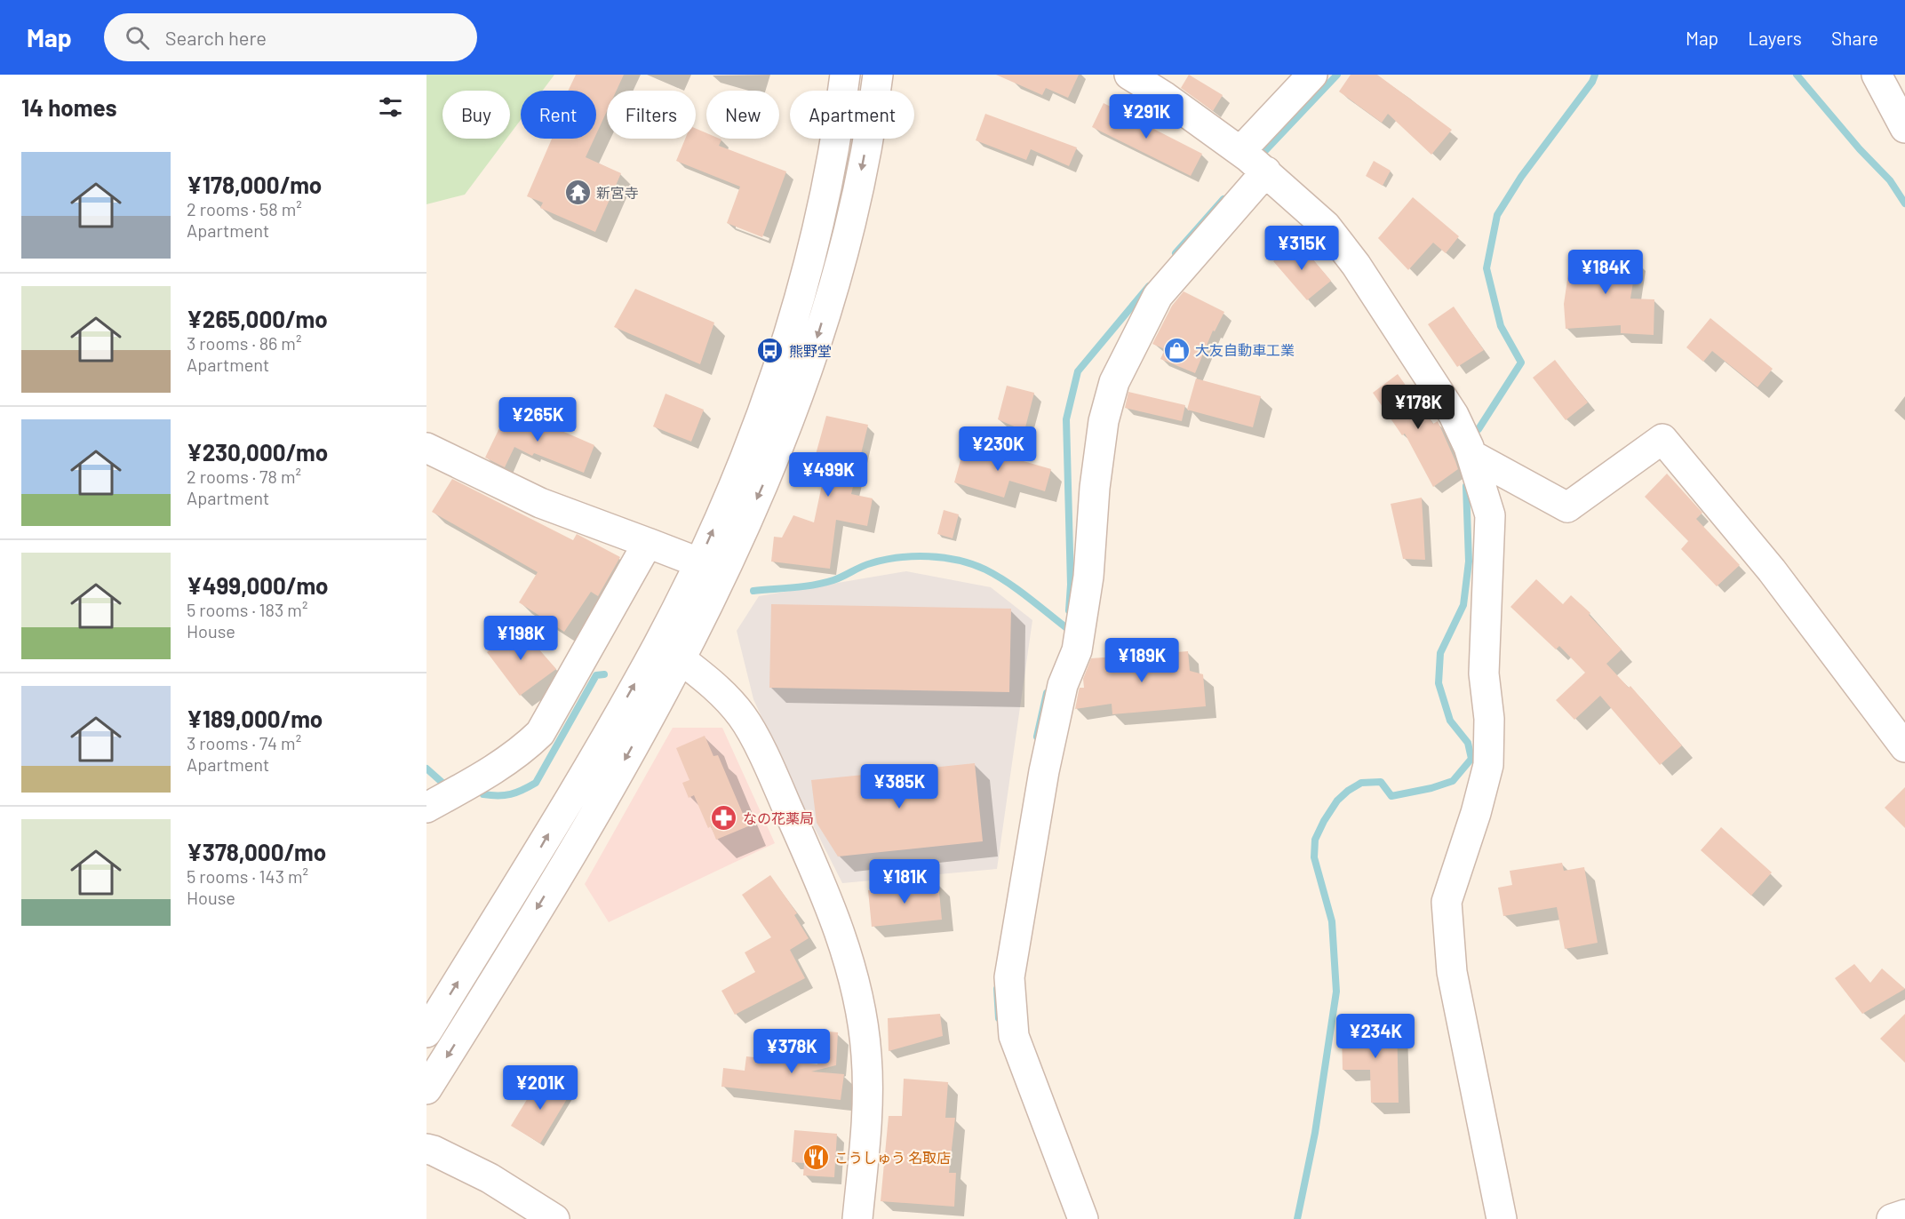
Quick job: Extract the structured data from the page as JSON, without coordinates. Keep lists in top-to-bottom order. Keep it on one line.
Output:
{"places":{"temple":["新宮寺"],"shop":["大友自動車工業"],"bus stop":["熊野堂"],"pharmacy":["なの花薬局"],"restaurant":["こうしゅう 名取店"]},"page":{"header":"Map","search":"Search here","nav":["Map","Layers","Share"],"heading":"14 homes","chip":["Buy","Rent","Filters","New","Apartment"],"price":["¥291K","¥315K","¥184K","¥178K","¥265K","¥230K","¥499K","¥198K","¥189K","¥385K","¥181K","¥234K","¥378K","¥201K"],"list":[{"name":"¥178,000/mo","note":"2 rooms · 58 m² · Apartment"},{"name":"¥265,000/mo","note":"3 rooms · 86 m² · Apartment"},{"name":"¥230,000/mo","note":"2 rooms · 78 m² · Apartment"},{"name":"¥499,000/mo","note":"5 rooms · 183 m² · House"},{"name":"¥189,000/mo","note":"3 rooms · 74 m² · Apartment"},{"name":"¥378,000/mo","note":"5 rooms · 143 m² · House"}]}}
